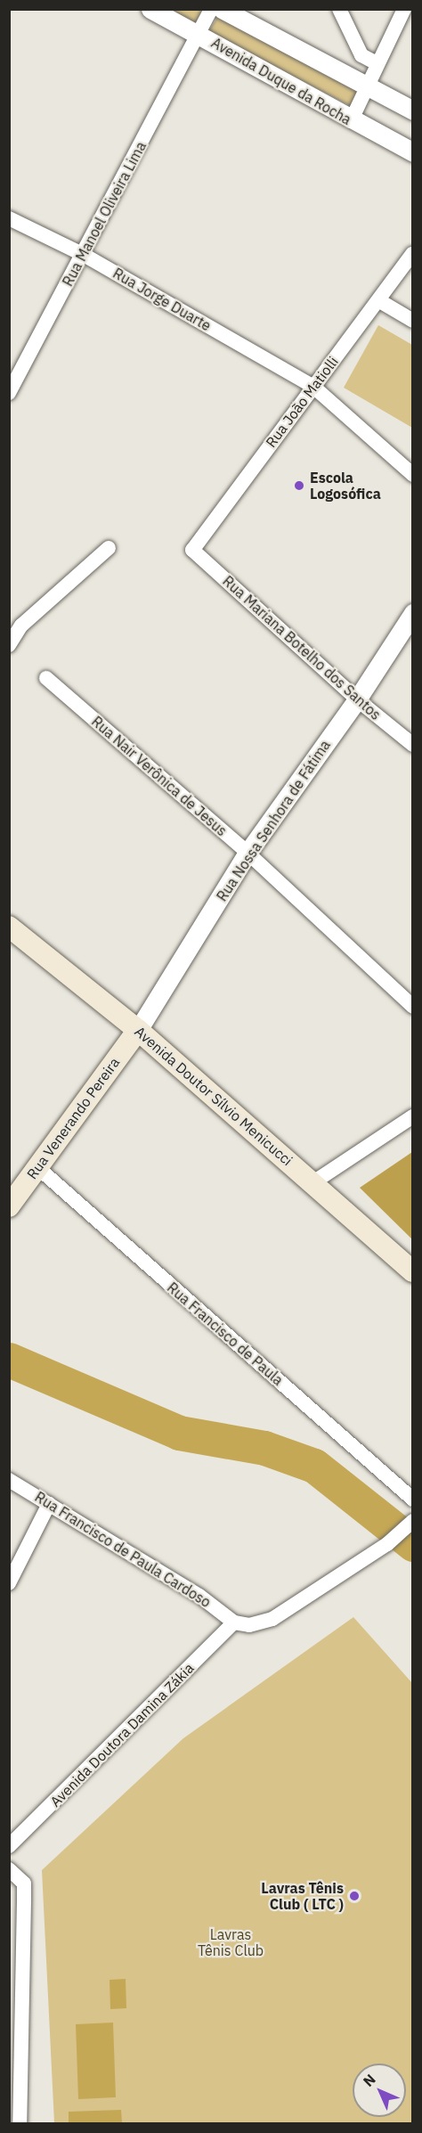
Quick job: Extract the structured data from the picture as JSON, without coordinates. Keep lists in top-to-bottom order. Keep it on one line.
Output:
{"streets":{"main road":["Avenida Doutor Sílvio Menicucci","Rua Venerando Pereira"],"street":["Avenida Duque da Rocha","Rua Manoel Oliveira Lima","Rua Jorge Duarte","Rua João Matiolli","Rua Mariana Botelho dos Santos","Rua Nair Verônica de Jesus","Rua Nossa Senhora de Fátima","Rua Francisco de Paula","Rua Francisco de Paula Cardoso","Avenida Doutora Damina Zákia"]},"crossings":[["Avenida Duque da Rocha","Rua Manoel Oliveira Lima"],["Rua Manoel Oliveira Lima","Rua Jorge Duarte"],["Rua Jorge Duarte","Rua João Matiolli"],["Rua João Matiolli","Rua Mariana Botelho dos Santos"],["Rua Mariana Botelho dos Santos","Rua Nossa Senhora de Fátima"],["Rua Nair Verônica de Jesus","Rua Nossa Senhora de Fátima"],["Rua Nossa Senhora de Fátima","Avenida Doutor Sílvio Menicucci"],["Rua Nossa Senhora de Fátima","Rua Venerando Pereira"],["Avenida Doutor Sílvio Menicucci","Rua Venerando Pereira"],["Rua Venerando Pereira","Rua Francisco de Paula"],["Rua Francisco de Paula Cardoso","Avenida Doutora Damina Zákia"]],"parks":["Lavras Tênis Club"],"places":["Escola Logosófica","Lavras Tênis Club ( LTC )"],"north":"top left"}
